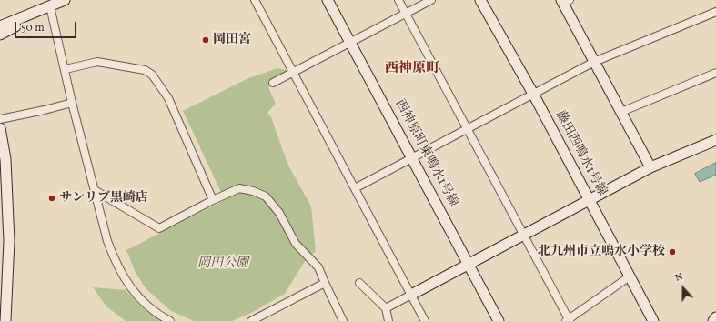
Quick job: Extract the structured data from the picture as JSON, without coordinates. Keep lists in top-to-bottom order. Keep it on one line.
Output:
{"streets":{"street":["西神原町東鳴水1号線","藤田西鳴水1号線"]},"districts":["西神原町"],"parks":["岡田公園"],"places":["岡田宮","サンリブ黒崎店","北九州市立鳴水小学校"],"scale_bar":"50 m","north":"top"}
